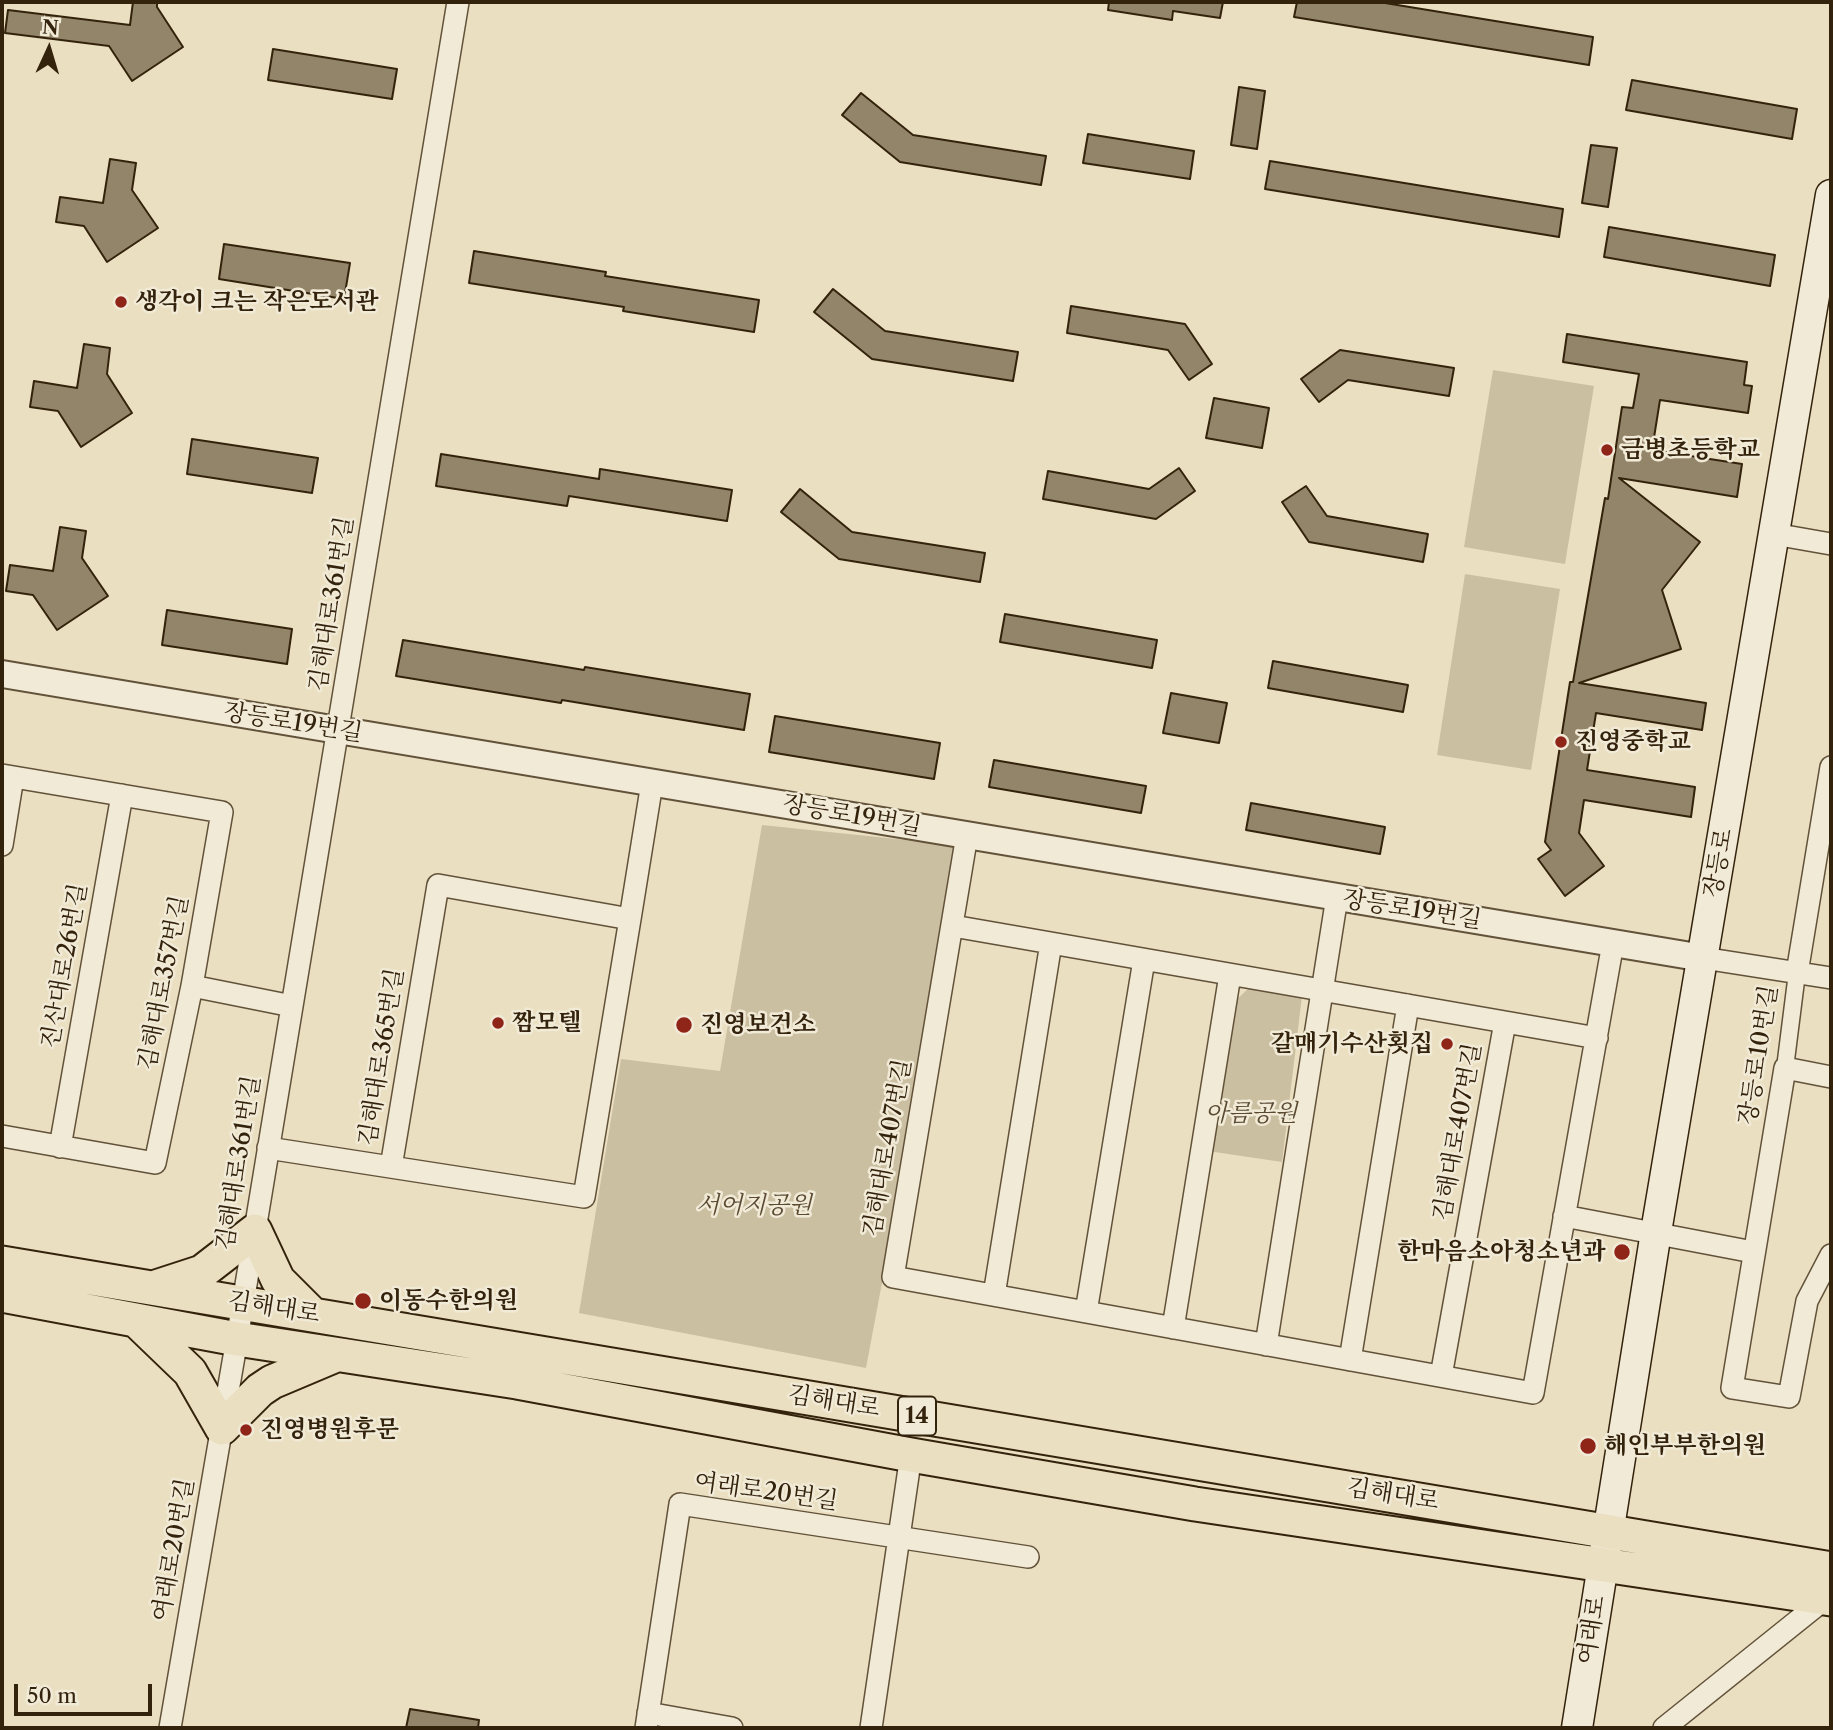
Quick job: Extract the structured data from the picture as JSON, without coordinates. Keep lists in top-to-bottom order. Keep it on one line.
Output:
{"streets":{"main road":["장등로","김해대로","14","여래로"],"street":["김해대로361번길","장등로19번길","진산대로26번길","김해대로357번길","장등로10번길","김해대로365번길","김해대로407번길","여래로20번길"]},"crossings":[["김해대로361번길","장등로19번길"],["김해대로361번길","김해대로"],["김해대로361번길","여래로20번길"],["장등로19번길","장등로"],["장등로19번길","김해대로365번길"],["장등로19번길","김해대로407번길"],["장등로","김해대로"],["장등로","여래로"],["진산대로26번길","김해대로357번길"],["김해대로","여래로20번길"],["김해대로","여래로"]],"parks":["아름공원","서어지공원"],"places":["생각이 크는 작은도서관","금병초등학교","진영중학교","짬모텔","진영보건소","갈매기수산횟집","한마음소아청소년과","이동수한의원","진영병원후문","해인부부한의원"],"scale_bar":"50 m","north":"top"}
